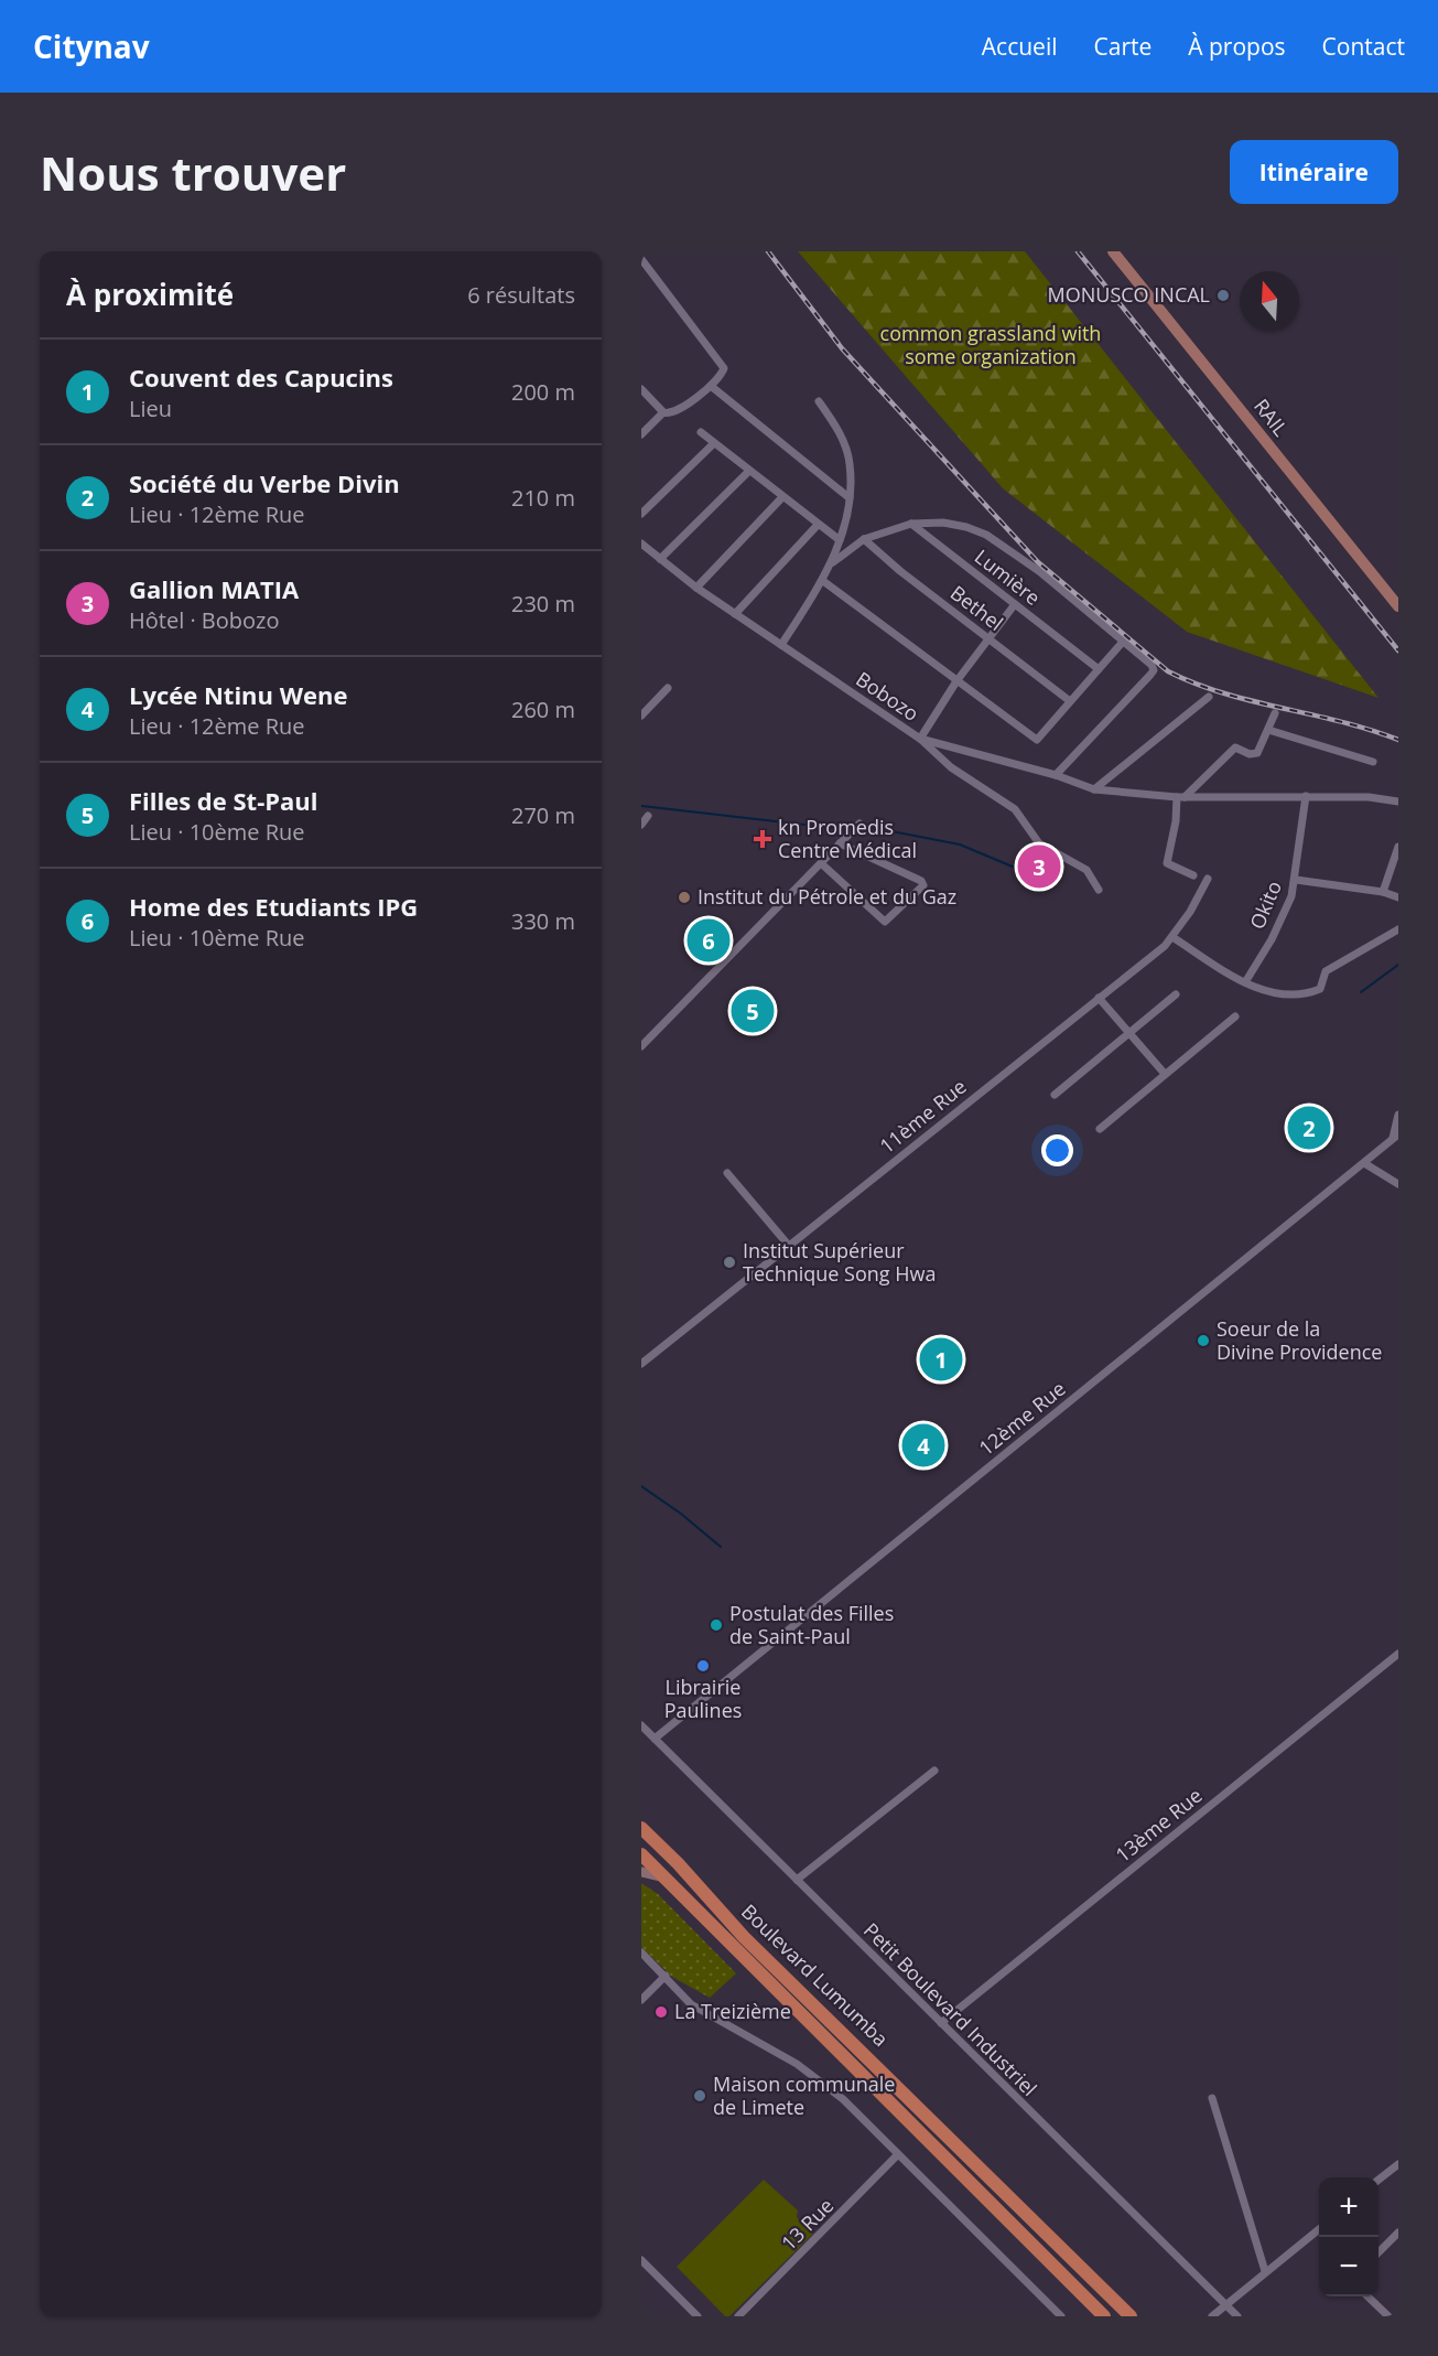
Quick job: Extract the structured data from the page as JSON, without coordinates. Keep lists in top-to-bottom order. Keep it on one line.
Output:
{"streets":{"highway":["Boulevard Lumumba"],"main road":["RAIL"],"street":["Lumière","Bethel","Bobozo","Okito","11ème Rue","12ème Rue","13ème Rue","Petit Boulevard Industriel","13 Rue"]},"crossings":[["12ème Rue","Petit Boulevard Industriel"],["13ème Rue","Petit Boulevard Industriel"]],"parks":["common grassland with some organization"],"places":{"other":["MONUSCO INCAL","Institut du Pétrole et du Gaz","Institut Supérieur Technique Song Hwa","Soeur de la Divine Providence","Postulat des Filles de Saint-Paul","Librairie Paulines","La Treizième","Maison communale de Limete"],"health":["kn Promedis Centre Médical"]},"north":"top","page":{"header":"Citynav","nav":["Accueil","Carte","À propos","Contact"],"buttons":"Itinéraire","title":"Nous trouver","heading":["À proximité","6 résultats"],"list":[{"mark":"1","name":"Couvent des Capucins","note":"Lieu","value":"200 m"},{"mark":"2","name":"Société du Verbe Divin","note":"Lieu · 12ème Rue","value":"210 m"},{"mark":"3","name":"Gallion MATIA","note":"Hôtel · Bobozo","value":"230 m"},{"mark":"4","name":"Lycée Ntinu Wene","note":"Lieu · 12ème Rue","value":"260 m"},{"mark":"5","name":"Filles de St-Paul","note":"Lieu · 10ème Rue","value":"270 m"},{"mark":"6","name":"Home des Etudiants IPG","note":"Lieu · 10ème Rue","value":"330 m"}],"pins":["3","6","5","2","1","4"],"map_buttons":["+","−"]}}
